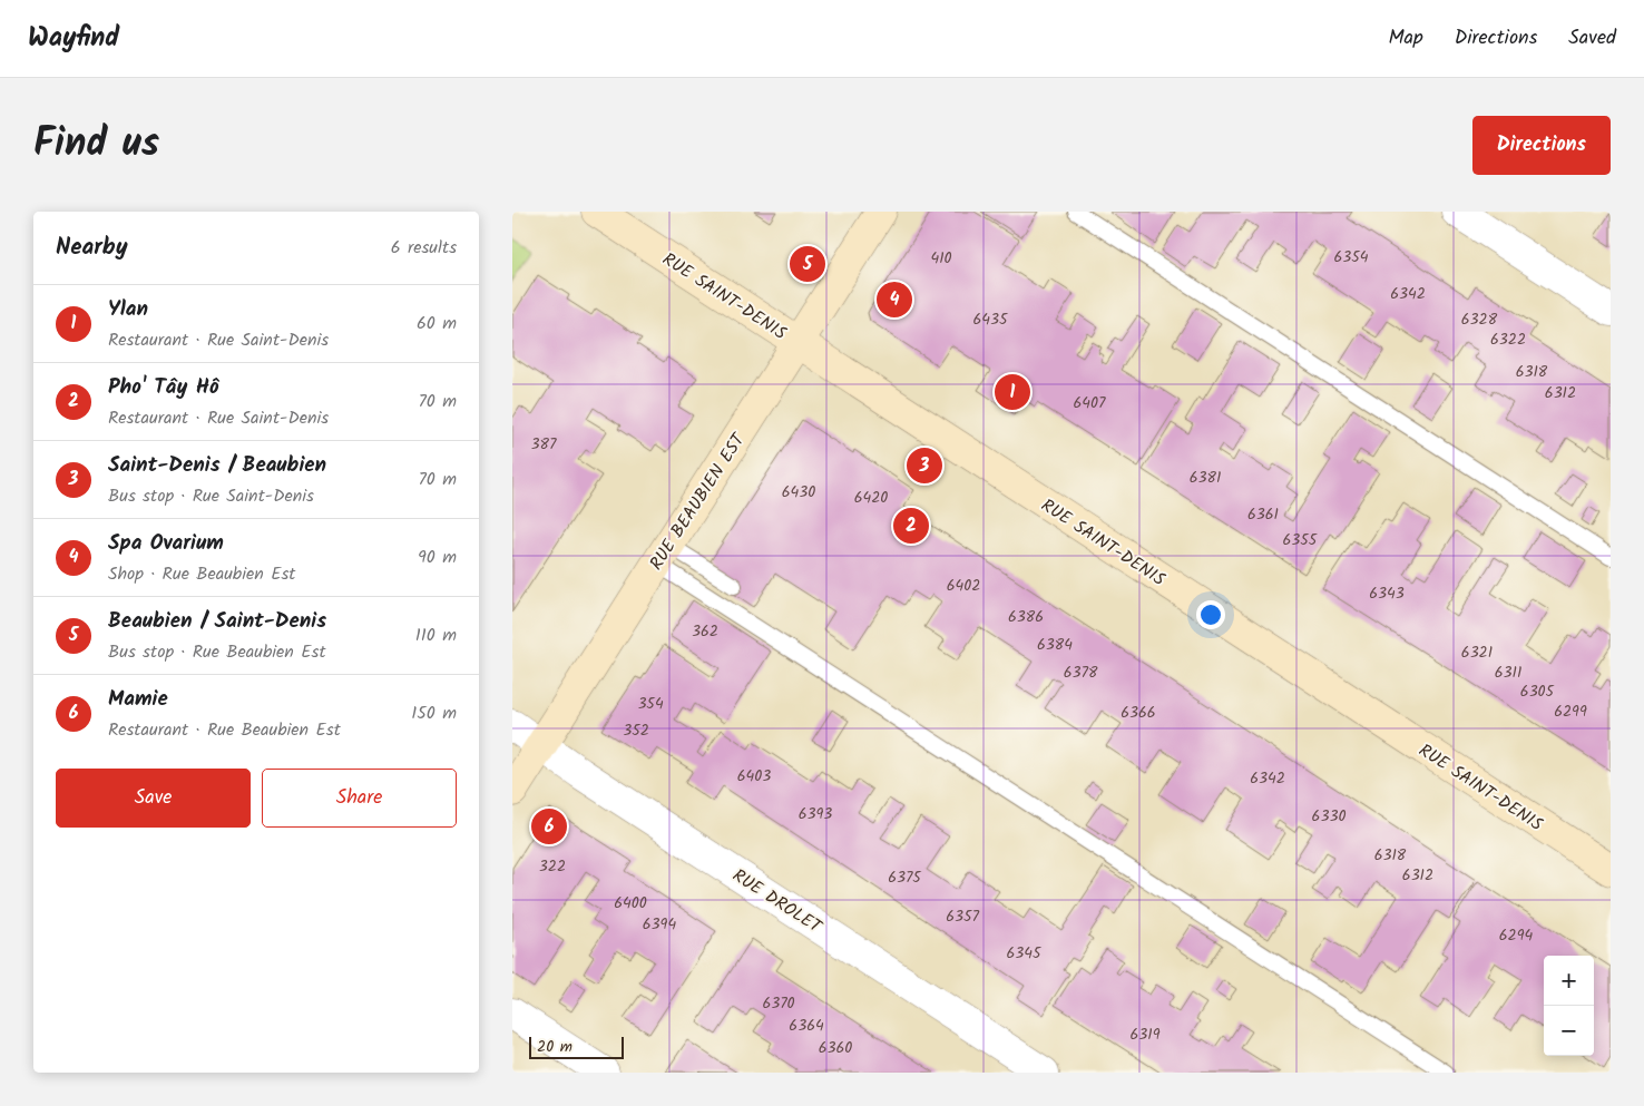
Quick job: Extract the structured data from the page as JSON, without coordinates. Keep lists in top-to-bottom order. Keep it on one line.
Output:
{"streets":{"main road":["RUE SAINT-DENIS","RUE BEAUBIEN EST"],"street":["RUE DROLET"]},"crossings":[["RUE SAINT-DENIS","RUE BEAUBIEN EST"],["RUE BEAUBIEN EST","RUE DROLET"]],"house_numbers":["6354","410","6342","6435","6328","6322","6318","6312","6407","387","6381","6430","6420","6361","6355","6402","6343","6386","362","6384","6321","6378","6311","6305","354","6299","6366","352","6403","6342","6393","6330","6318","322","6312","6375","6400","6357","6394","6294","6345","6370","6364","6319","6360"],"scale_bar":"20 m","page":{"header":"Wayfind","nav":["Map","Directions","Saved"],"title":"Find us","buttons":["Directions",["Save","Share"]],"heading":["Nearby","6 results"],"pins":["5","4","1","3","2","6"],"list":[{"mark":"1","name":"Ylan","note":"Restaurant · Rue Saint-Denis","value":"60 m"},{"mark":"2","name":"Pho' Tây Hô","note":"Restaurant · Rue Saint-Denis","value":"70 m"},{"mark":"3","name":"Saint-Denis / Beaubien","note":"Bus stop · Rue Saint-Denis","value":"70 m"},{"mark":"4","name":"Spa Ovarium","note":"Shop · Rue Beaubien Est","value":"90 m"},{"mark":"5","name":"Beaubien / Saint-Denis","note":"Bus stop · Rue Beaubien Est","value":"110 m"},{"mark":"6","name":"Mamie","note":"Restaurant · Rue Beaubien Est","value":"150 m"}],"map_buttons":["+","−"],"scale":"20 m"}}
